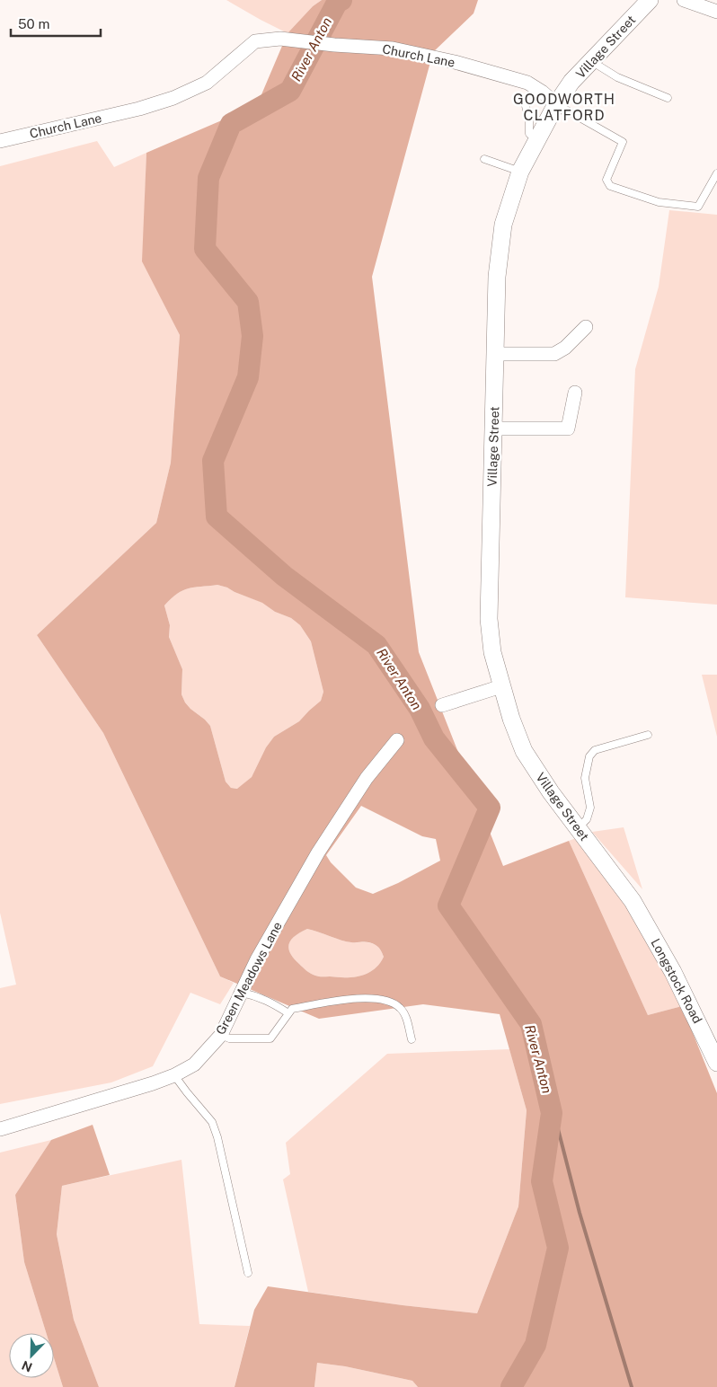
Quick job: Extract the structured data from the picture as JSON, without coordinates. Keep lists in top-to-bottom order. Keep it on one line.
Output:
{"streets":{"street":["Village Street","Church Lane","Green Meadows Lane","Longstock Road"]},"crossings":[["Village Street","Church Lane"],["Village Street","Longstock Road"]],"districts":["GOODWORTH CLATFORD"],"water":["River Anton"],"scale_bar":"50 m","north":"bottom left"}
